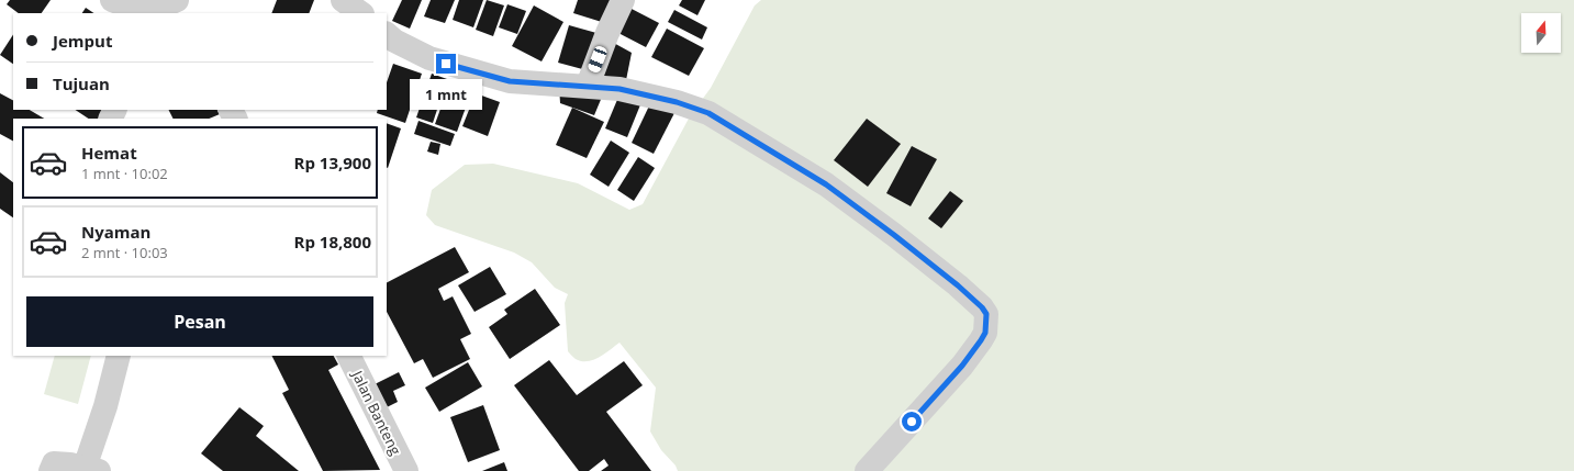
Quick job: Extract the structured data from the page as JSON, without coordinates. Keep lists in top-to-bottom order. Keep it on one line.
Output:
{"streets":{"street":["Jalan Banteng"]},"north":"top","page":{"banner":["Jemput","Tujuan"],"bubble":"1 mnt","list":[{"name":"Hemat","note":"1 mnt · 10:02","value":"Rp 13,900"},{"name":"Nyaman","note":"2 mnt · 10:03","value":"Rp 18,800"}],"buttons":"Pesan"}}
